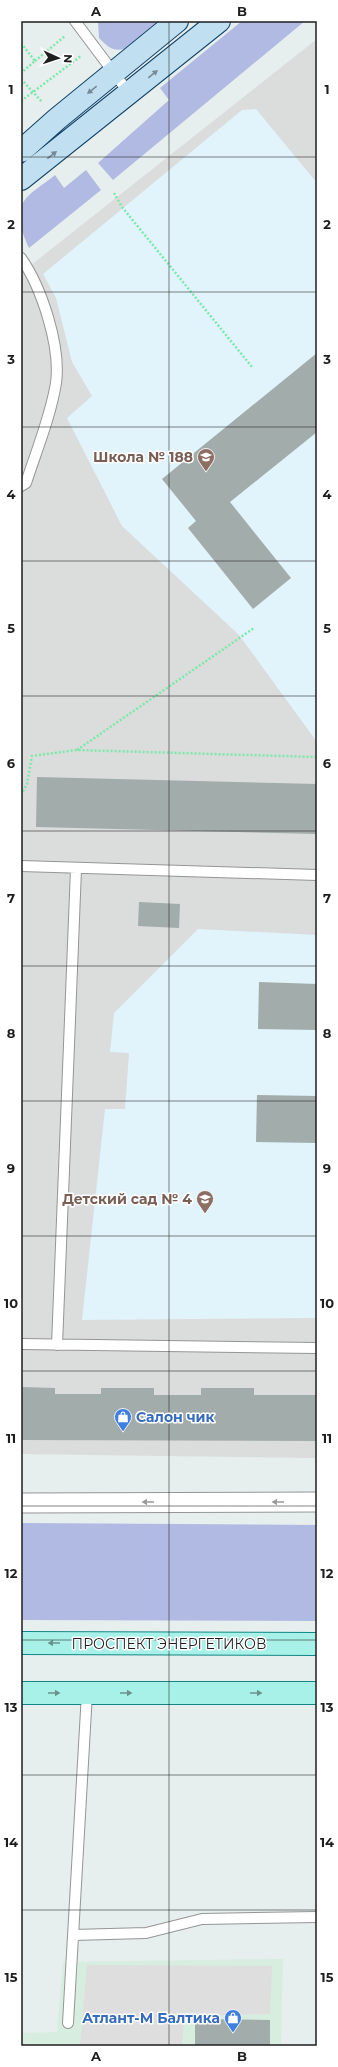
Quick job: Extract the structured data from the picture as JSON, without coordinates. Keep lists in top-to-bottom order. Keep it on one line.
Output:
{"streets":{"main road":["ПРОСПЕКТ ЭНЕРГЕТИКОВ"]},"places":{"school or university":["Школа № 188","Детский сад № 4"],"shop":["Салон чик","Атлант-М Балтика"]},"north":"right","grid":{"columns":["A","B"],"rows":["1","2","3","4","5","6","7","8","9","10","11","12","13","14","15"]}}
